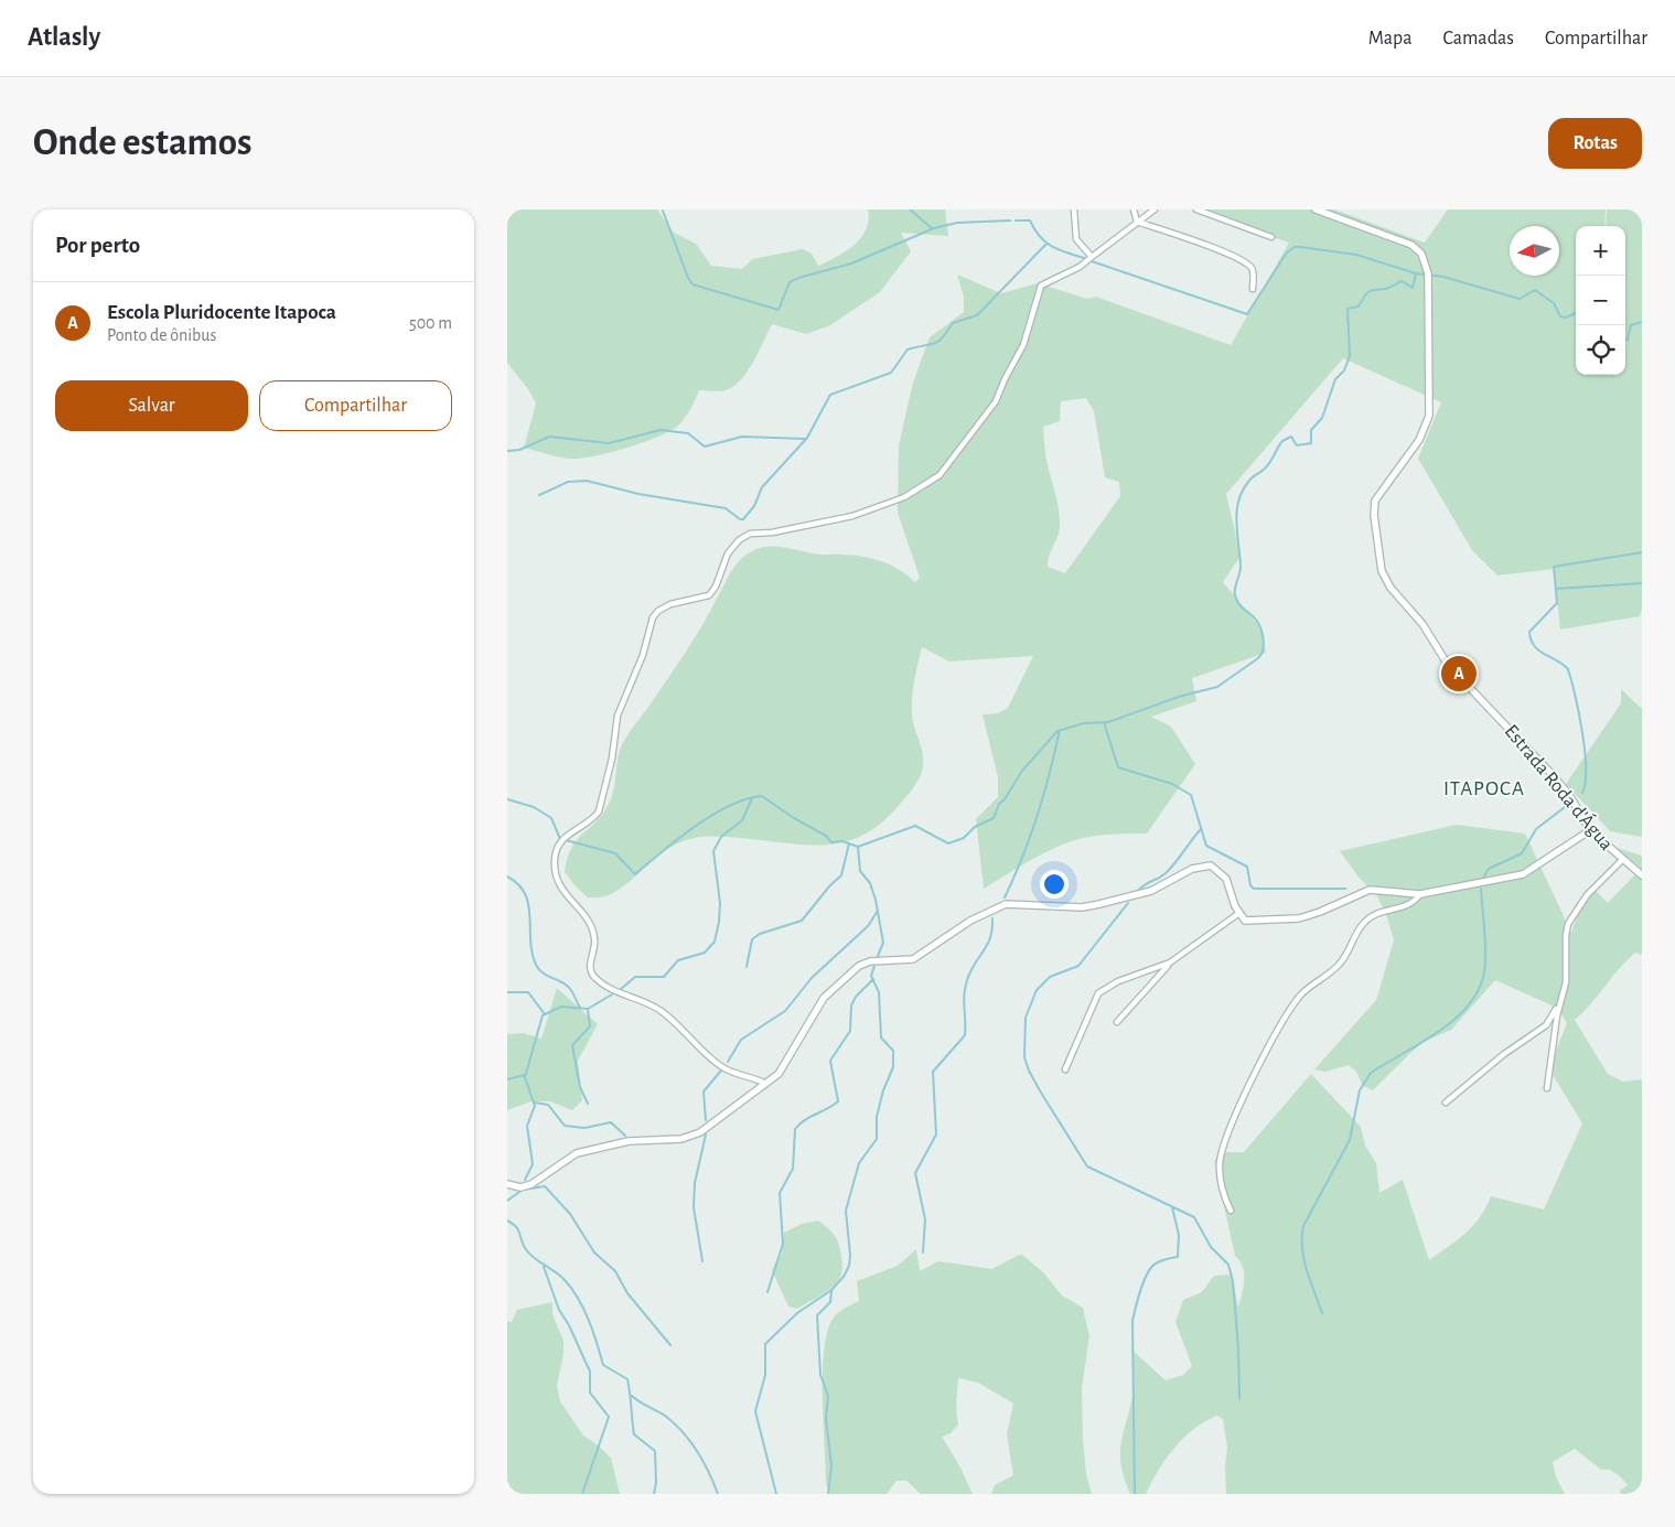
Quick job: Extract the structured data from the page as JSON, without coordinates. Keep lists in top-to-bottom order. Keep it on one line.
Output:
{"streets":{"street":["Estrada Roda d'Água"]},"districts":["ITAPOCA"],"north":"left","page":{"header":"Atlasly","nav":["Mapa","Camadas","Compartilhar"],"buttons":["Rotas",["Salvar","Compartilhar"]],"title":"Onde estamos","heading":"Por perto","map_buttons":["+","−"],"list":[{"mark":"A","name":"Escola Pluridocente Itapoca","note":"Ponto de ônibus","value":"500 m"}],"pins":"A"}}
